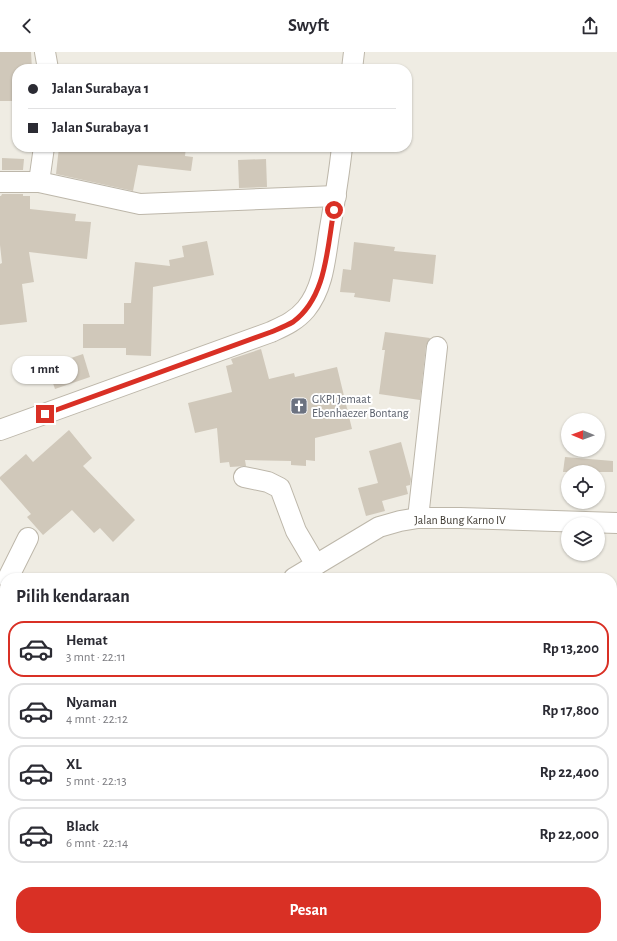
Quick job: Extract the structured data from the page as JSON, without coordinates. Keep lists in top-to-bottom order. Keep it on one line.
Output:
{"streets":{"street":["Jalan Bung Karno IV"]},"places":{"church":["GKPI Jemaat Ebenhaezer Bontang"]},"north":"left","page":{"header":"Swyft","banner":["Jalan Surabaya 1","Jalan Surabaya 1"],"bubble":"1 mnt","heading":"Pilih kendaraan","list":[{"name":"Hemat","note":"3 mnt · 22:11","value":"Rp 13,200"},{"name":"Nyaman","note":"4 mnt · 22:12","value":"Rp 17,800"},{"name":"XL","note":"5 mnt · 22:13","value":"Rp 22,400"},{"name":"Black","note":"6 mnt · 22:14","value":"Rp 22,000"}],"buttons":"Pesan"}}
